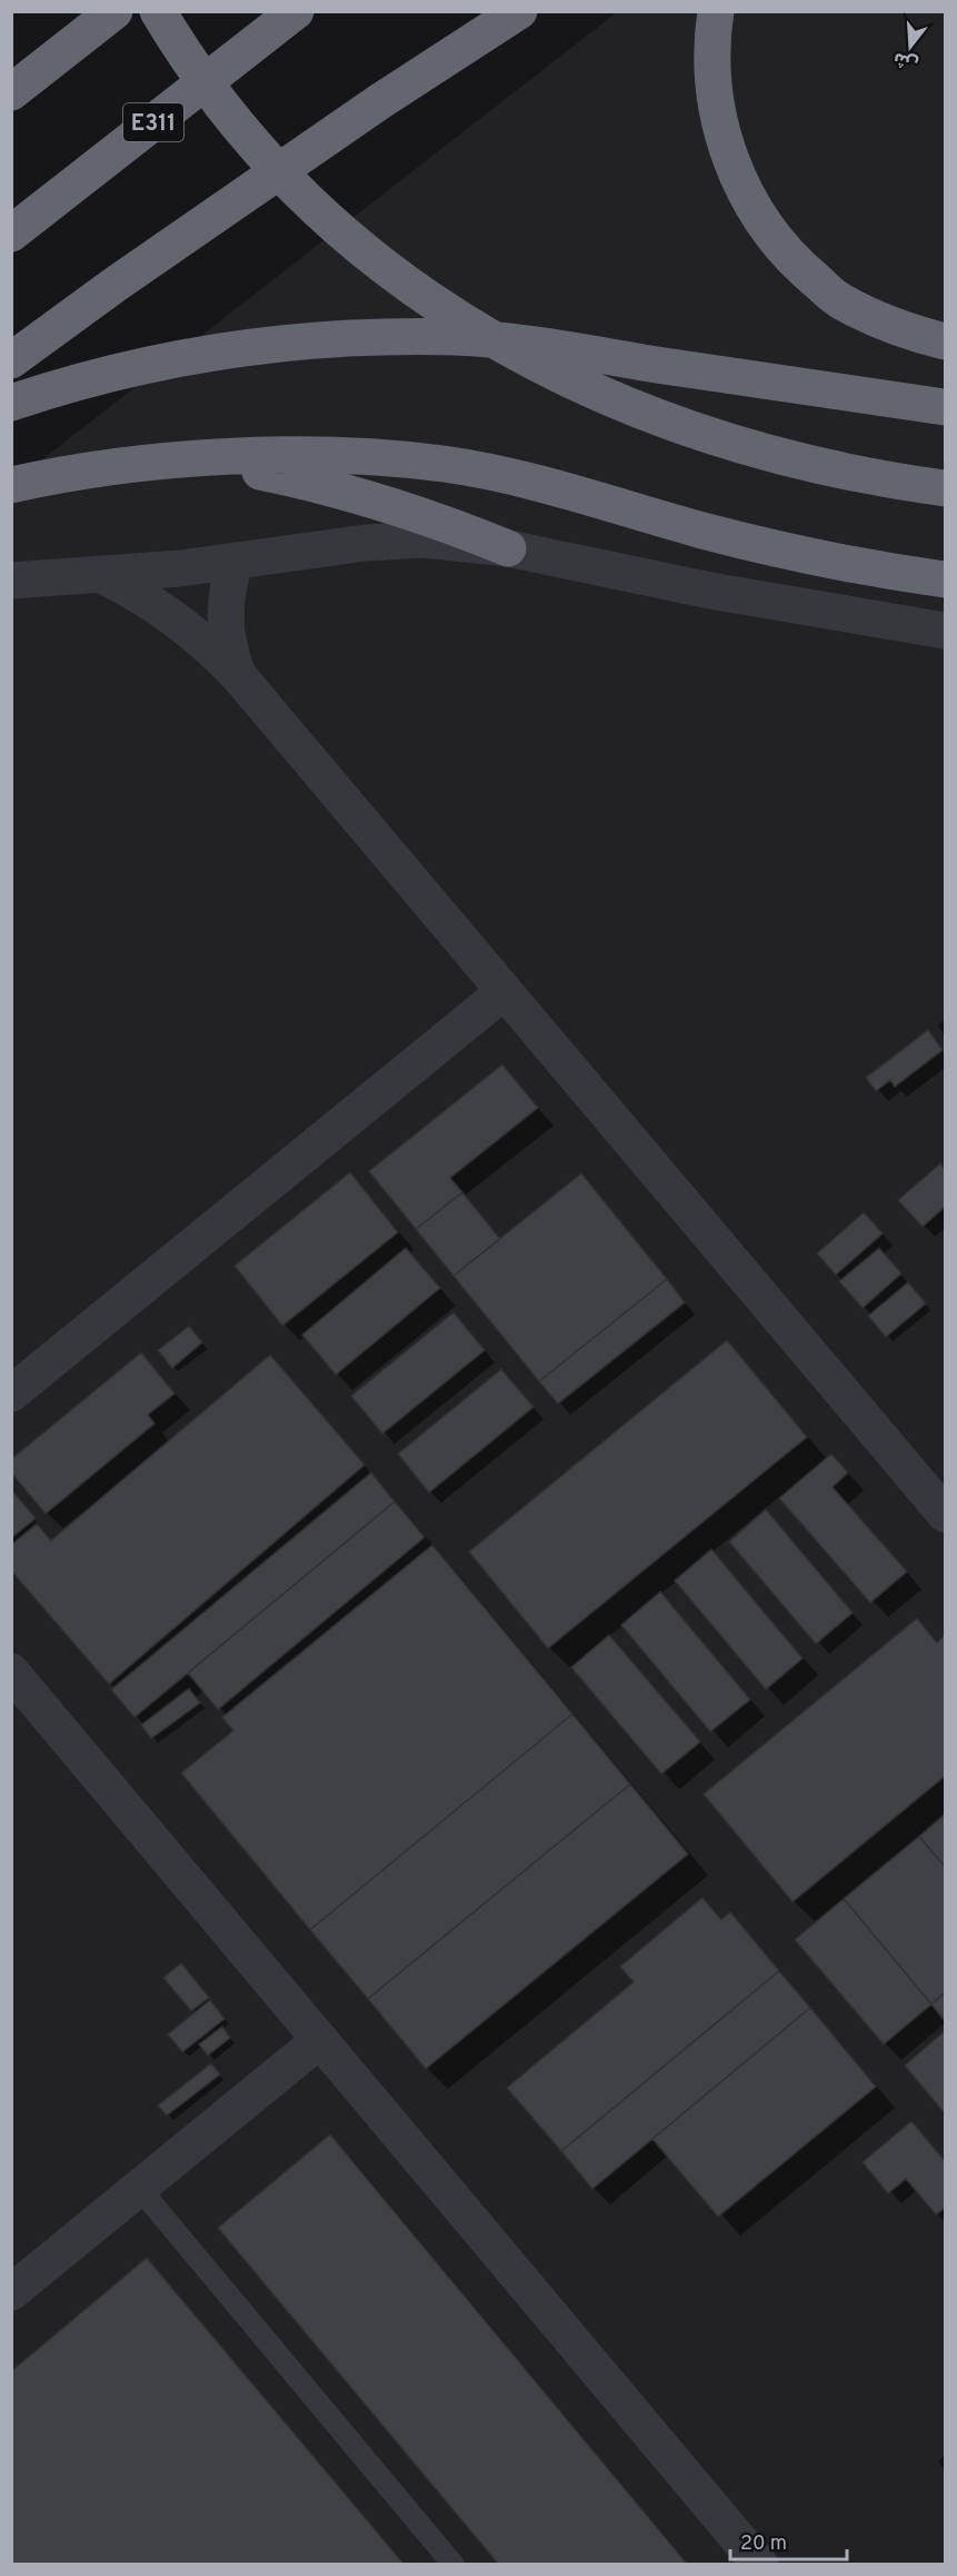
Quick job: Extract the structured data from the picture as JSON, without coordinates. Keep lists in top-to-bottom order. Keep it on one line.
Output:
{"streets":{"highway":["E311"]},"scale_bar":"20 m","north":"bottom"}
